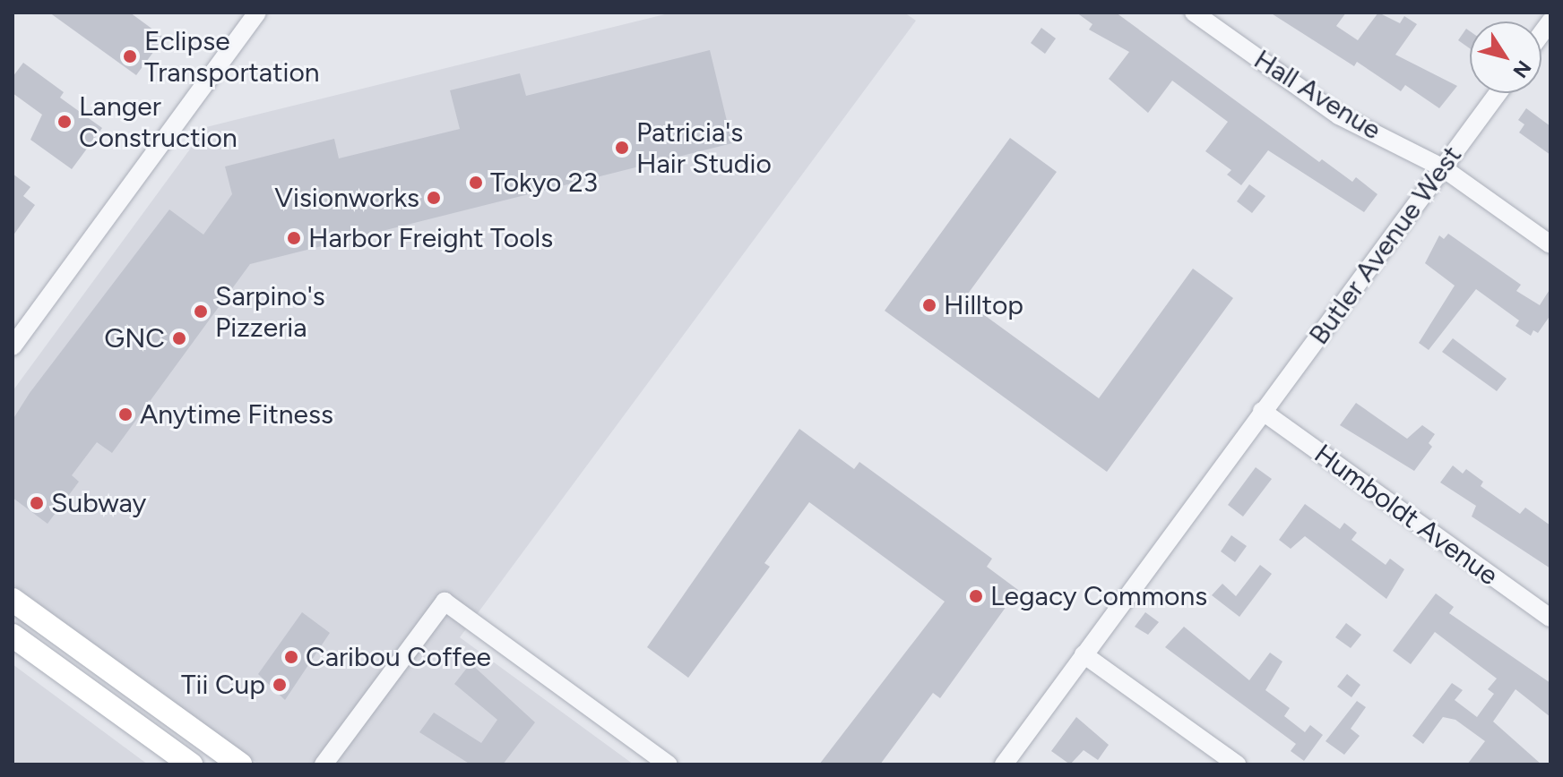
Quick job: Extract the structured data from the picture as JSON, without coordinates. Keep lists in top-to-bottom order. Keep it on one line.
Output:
{"streets":{"street":["Hall Avenue","Butler Avenue West","Humboldt Avenue"]},"crossings":[["Hall Avenue","Butler Avenue West"],["Butler Avenue West","Humboldt Avenue"]],"places":["Eclipse Transportation","Langer Construction","Patricia's Hair Studio","Tokyo 23","Visionworks","Harbor Freight Tools","Hilltop","Sarpino's Pizzeria","GNC","Anytime Fitness","Subway","Legacy Commons","Caribou Coffee","Tii Cup"],"north":"bottom right"}
